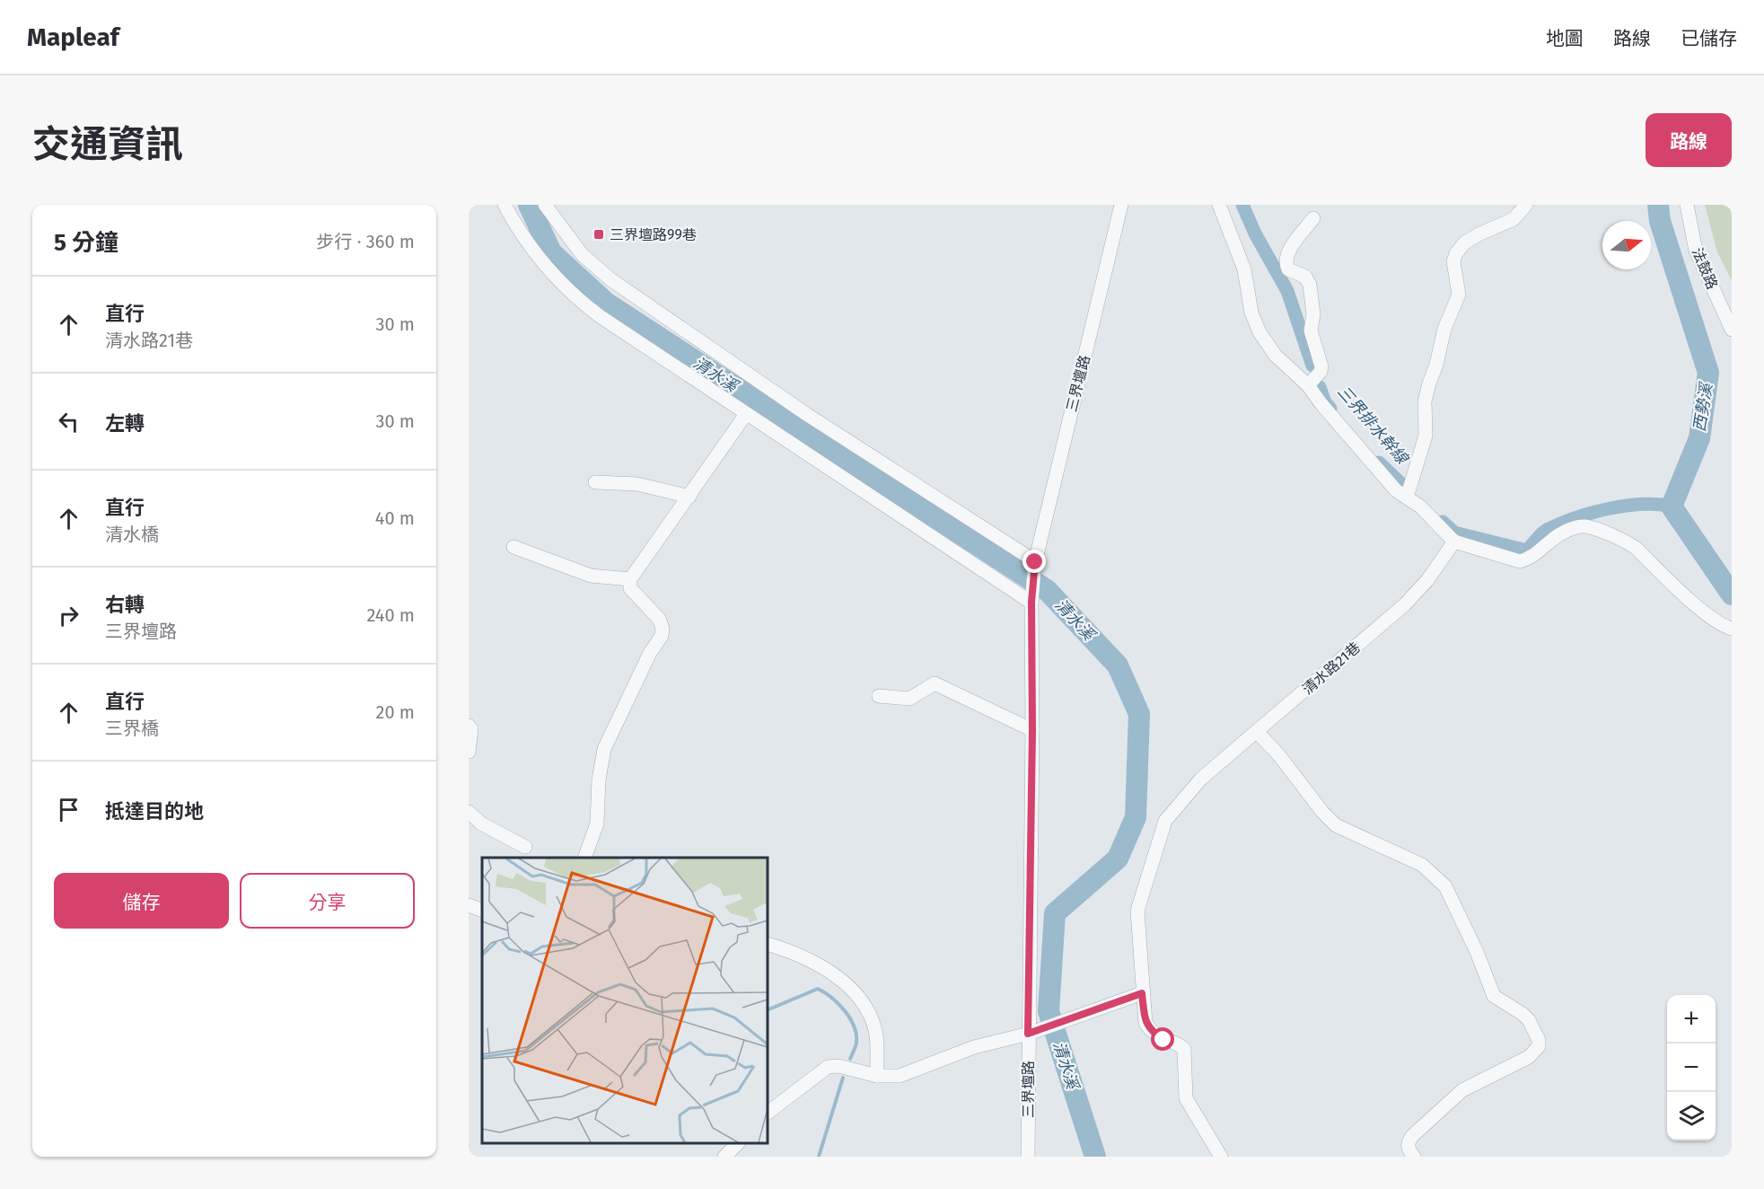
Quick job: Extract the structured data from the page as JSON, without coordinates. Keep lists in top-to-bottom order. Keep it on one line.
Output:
{"streets":{"street":["法鼓路","三界壇路","清水路21巷"]},"water":["清水溪","西勢溪","三界排水幹線"],"places":{"transit":["三界壇路99巷"]},"north":"right","page":{"header":"Mapleaf","nav":["地圖","路線","已儲存"],"title":"交通資訊","buttons":["路線",["儲存","分享"]],"heading":["5 分鐘","步行 · 360 m"],"list":[["直行","清水路21巷","30 m"],["左轉","30 m"],["直行","清水橋","40 m"],["右轉","三界壇路","240 m"],["直行","三界橋","20 m"],"抵達目的地"],"map_buttons":["+","−"]}}
